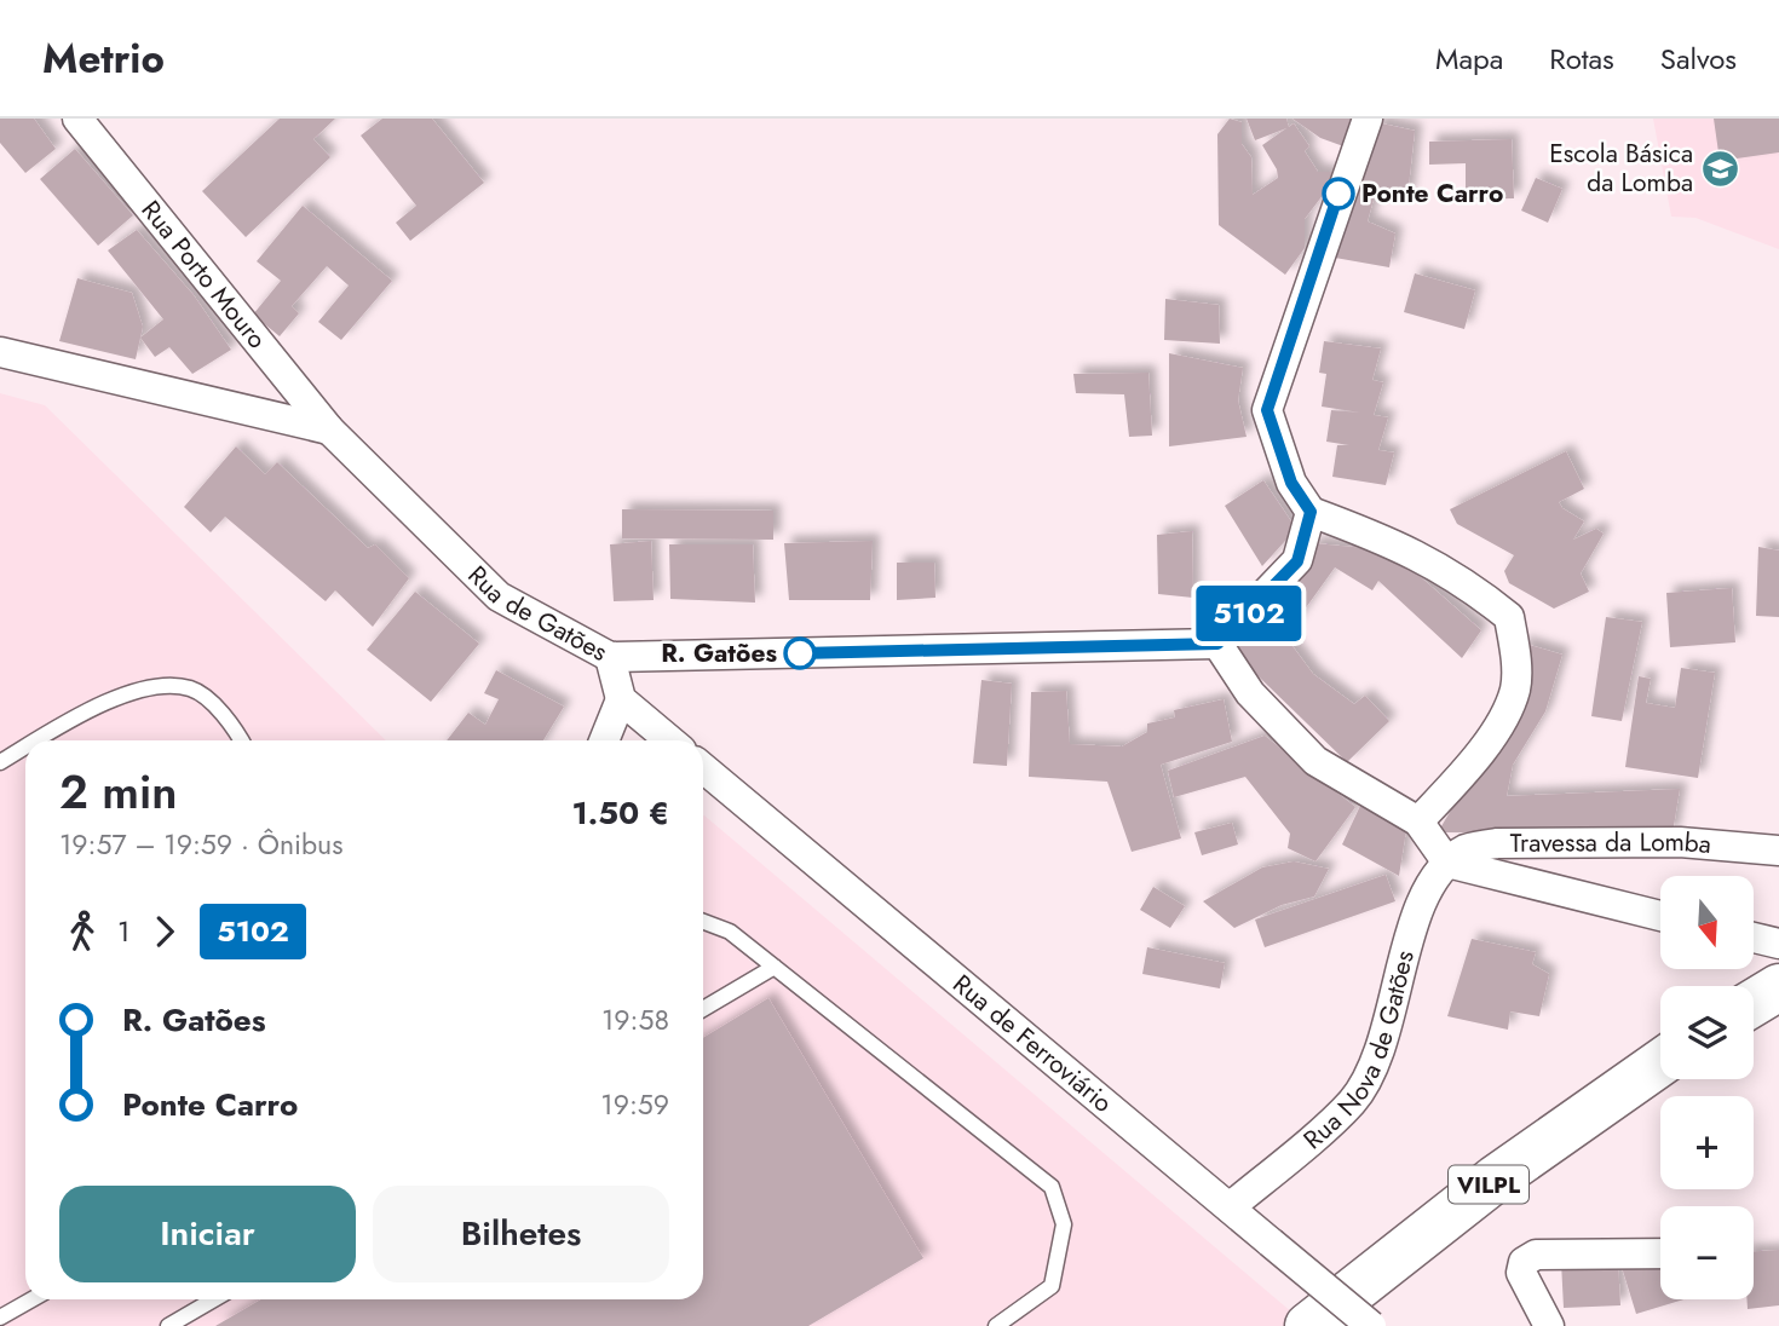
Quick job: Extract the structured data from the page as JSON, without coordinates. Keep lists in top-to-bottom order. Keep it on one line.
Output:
{"streets":{"highway":["VILPL"],"street":["Rua Porto Mouro","Rua de Gatões","Travessa da Lomba","Rua de Ferroviário","Rua Nova de Gatões"]},"crossings":[["Rua Porto Mouro","Rua de Gatões"],["Travessa da Lomba","Rua Nova de Gatões"],["Rua de Ferroviário","Rua Nova de Gatões"]],"places":{"school or university":["Escola Básica da Lomba"],"other":["Ponte Carro","R. Gatões"]},"lines":["bus line 5102"],"north":"bottom","page":{"header":"Metrio","nav":["Mapa","Rotas","Salvos"],"on_map":"5102","heading":["2 min","19:57 – 19:59 · Ônibus","1.50 €"],"map_buttons":["+","−"],"legs":["1","5102"],"list":[{"name":"R. Gatões","value":"19:58"},{"name":"Ponte Carro","value":"19:59"}],"buttons":["Iniciar","Bilhetes"]}}
